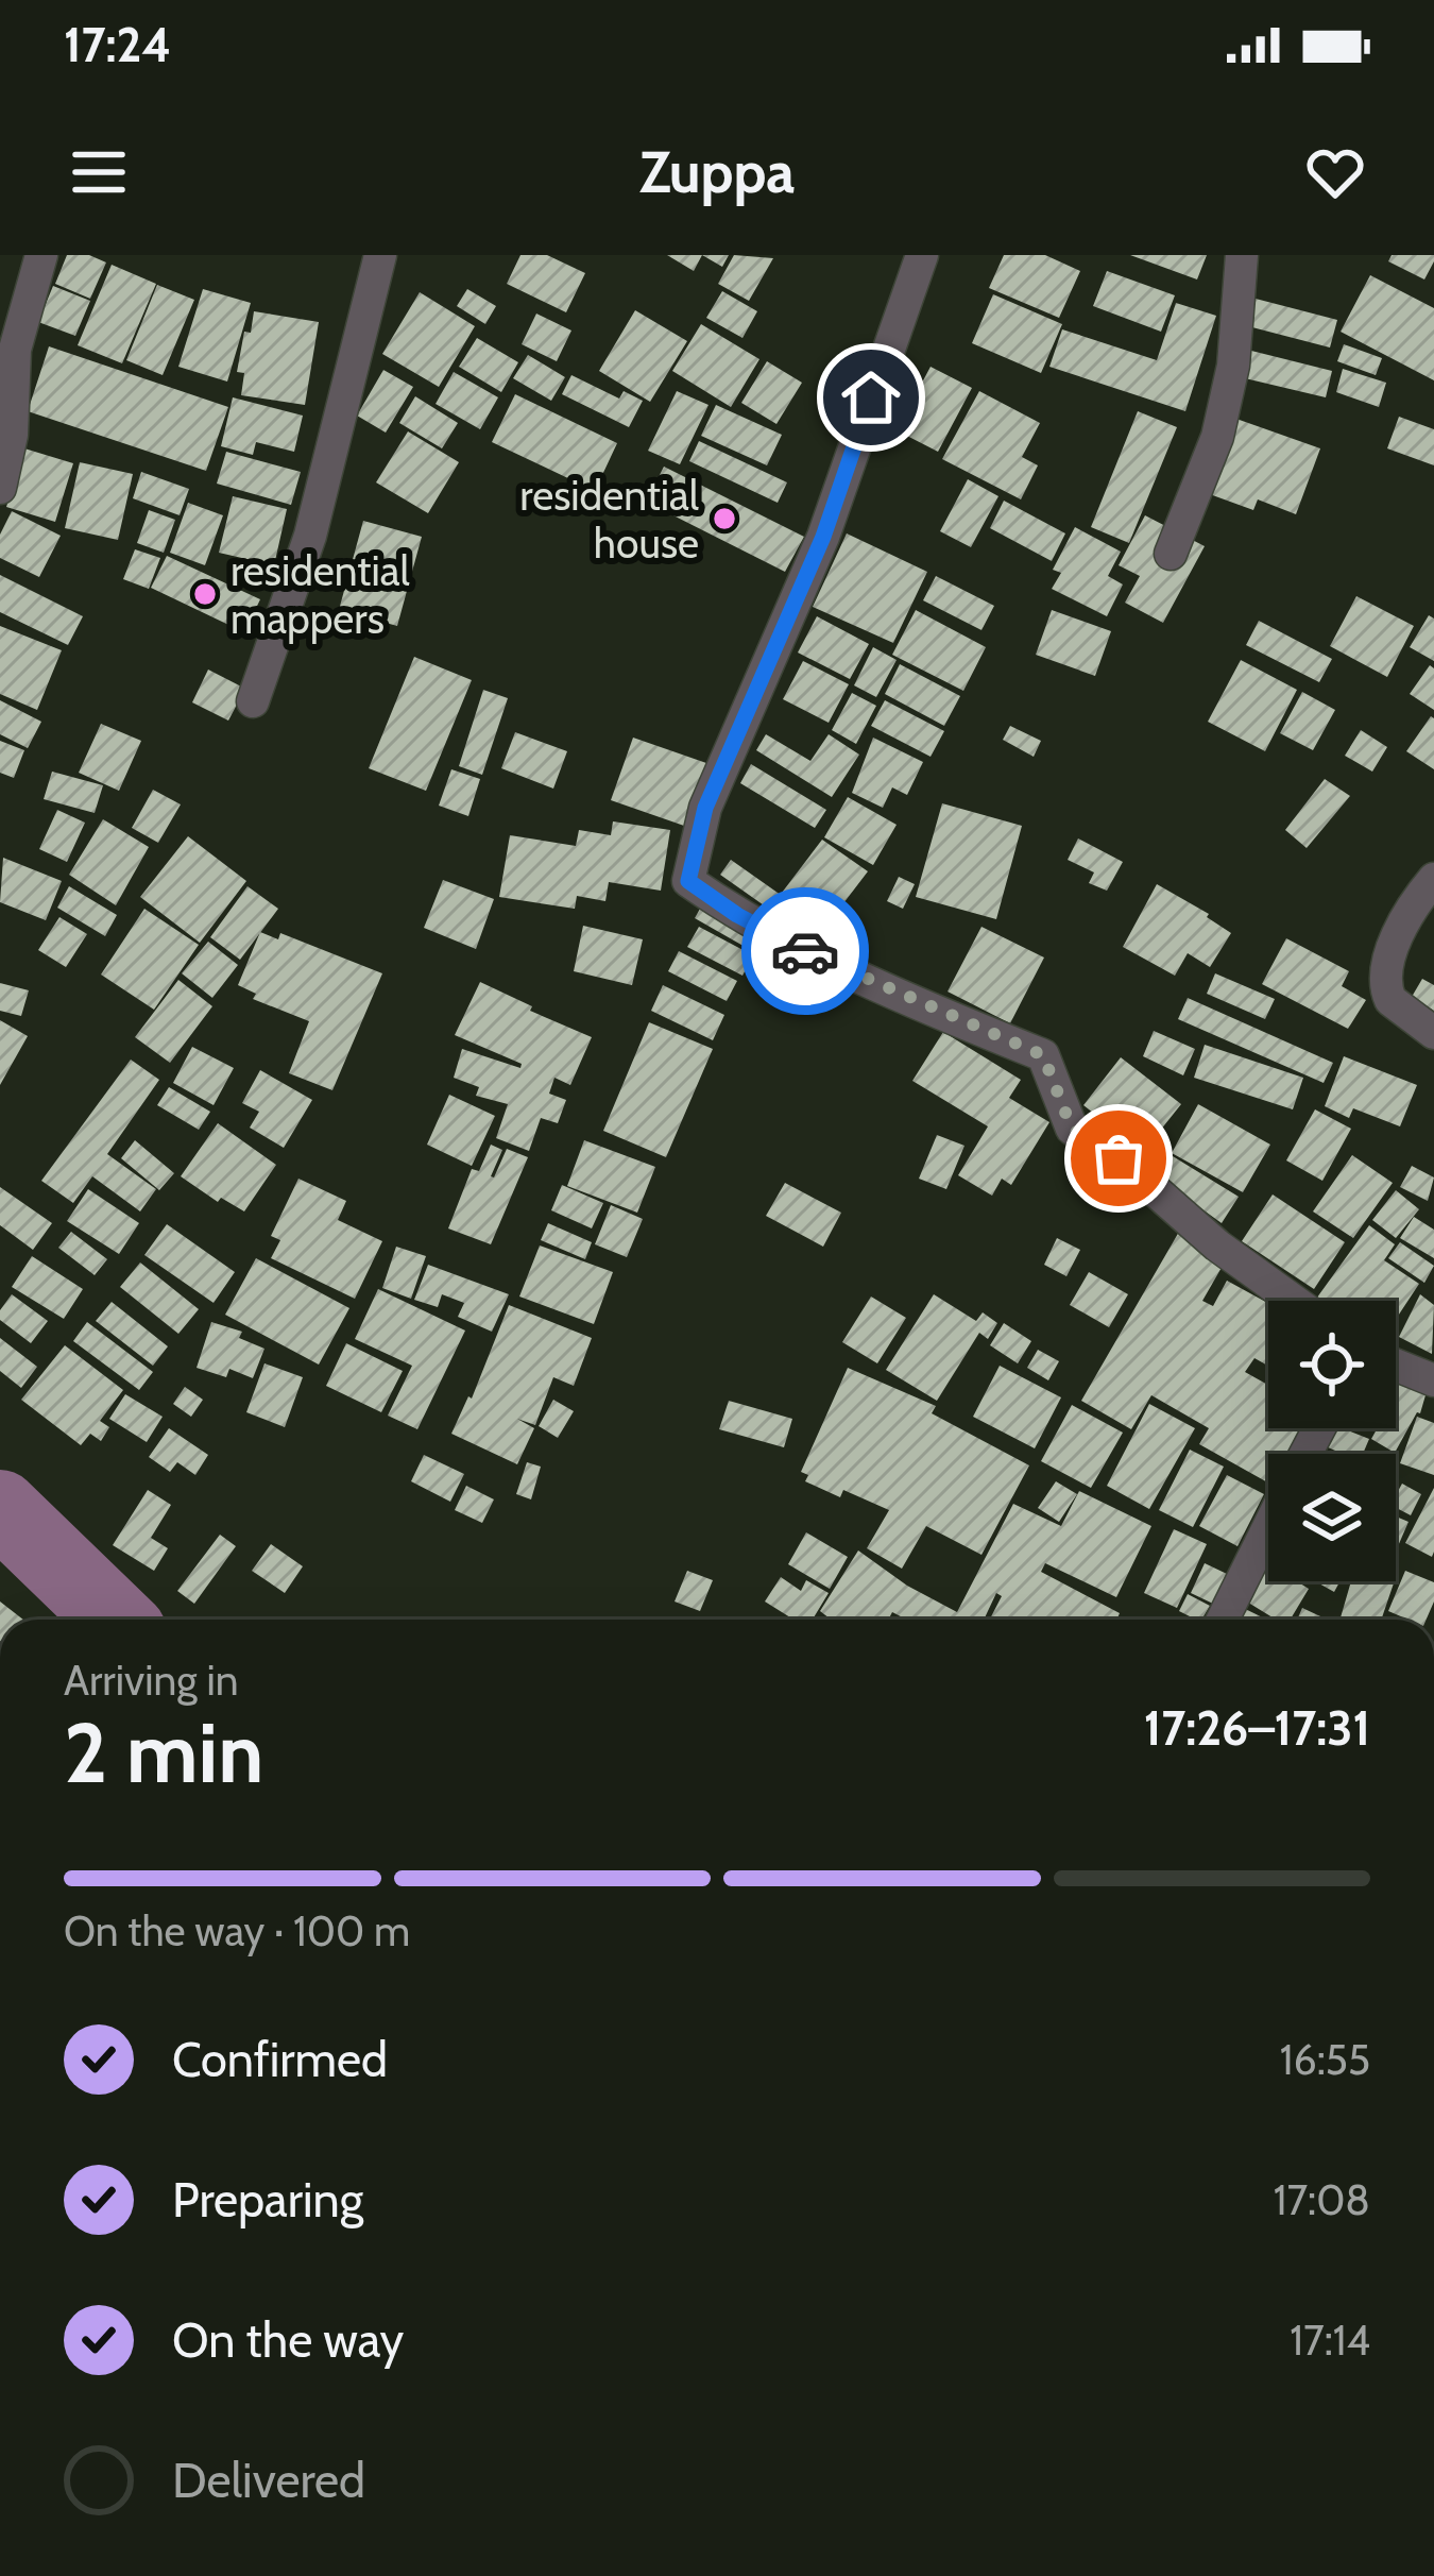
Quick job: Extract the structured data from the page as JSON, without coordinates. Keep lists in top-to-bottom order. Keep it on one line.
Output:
{"places":["residential house","residential mappers"],"page":{"status":"17:24","header":"Zuppa","heading":["2 min","Arriving in","17:26–17:31"],"bar":"On the way · 100 m","list":[["Confirmed","16:55"],["Preparing","17:08"],["On the way","17:14"],"Delivered"]}}
